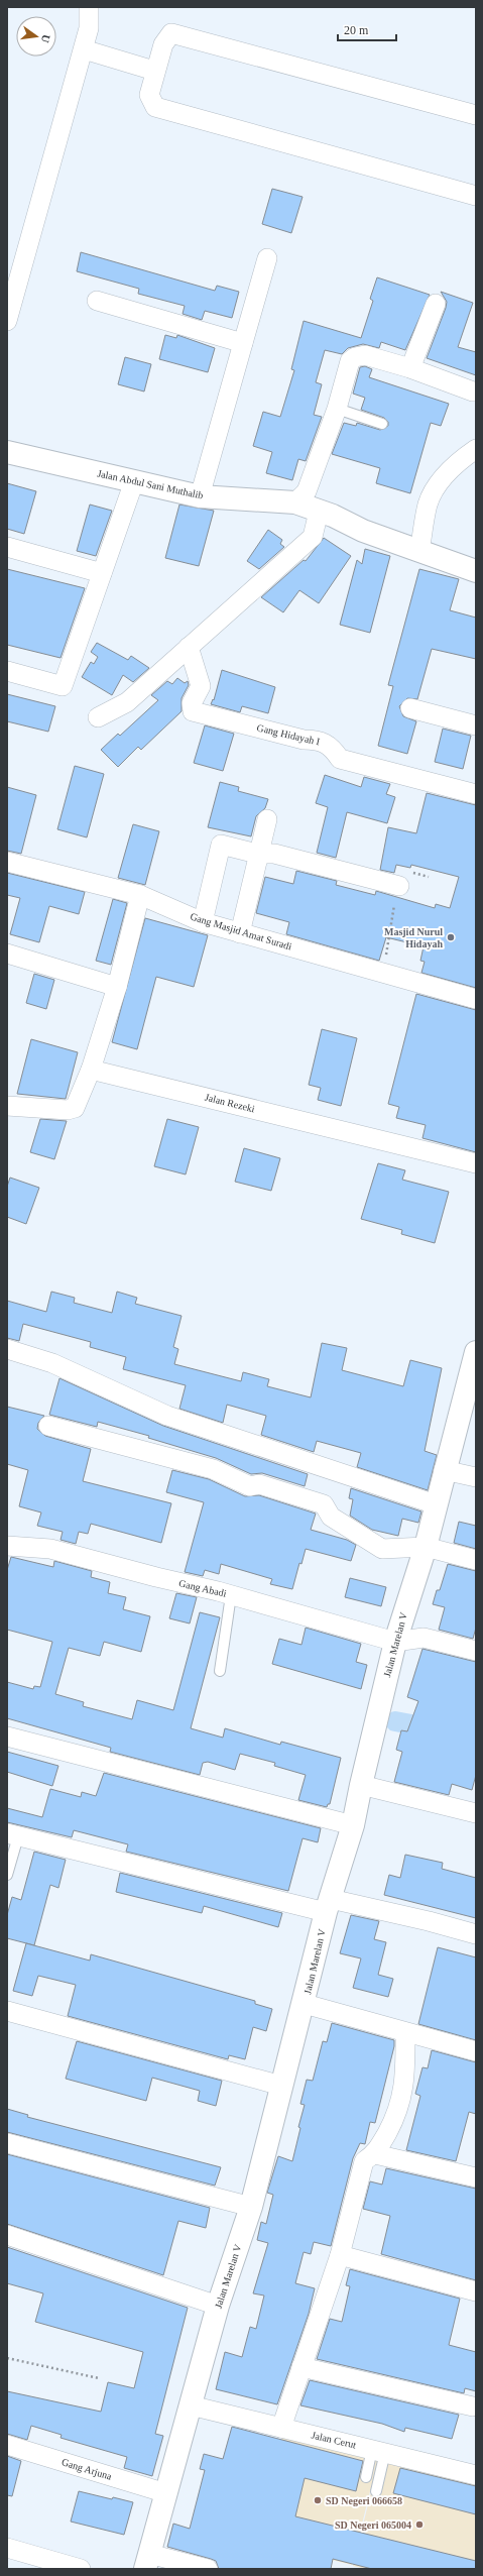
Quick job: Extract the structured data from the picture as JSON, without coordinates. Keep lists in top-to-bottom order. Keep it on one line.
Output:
{"streets":{"street":["Jalan Abdul Sani Muthalib","Gang Hidayah I","Gang Masjid Amat Suradi","Jalan Rezeki","Gang Abadi","Jalan Marelan V","Jalan Cerut","Gang Arjuna"]},"crossings":[["Gang Abadi","Jalan Marelan V"],["Jalan Marelan V","Jalan Cerut"],["Jalan Marelan V","Gang Arjuna"]],"places":["Masjid Nurul Hidayah","SD Negeri 066658","SD Negeri 065004"],"scale_bar":"20 m","north":"right"}
